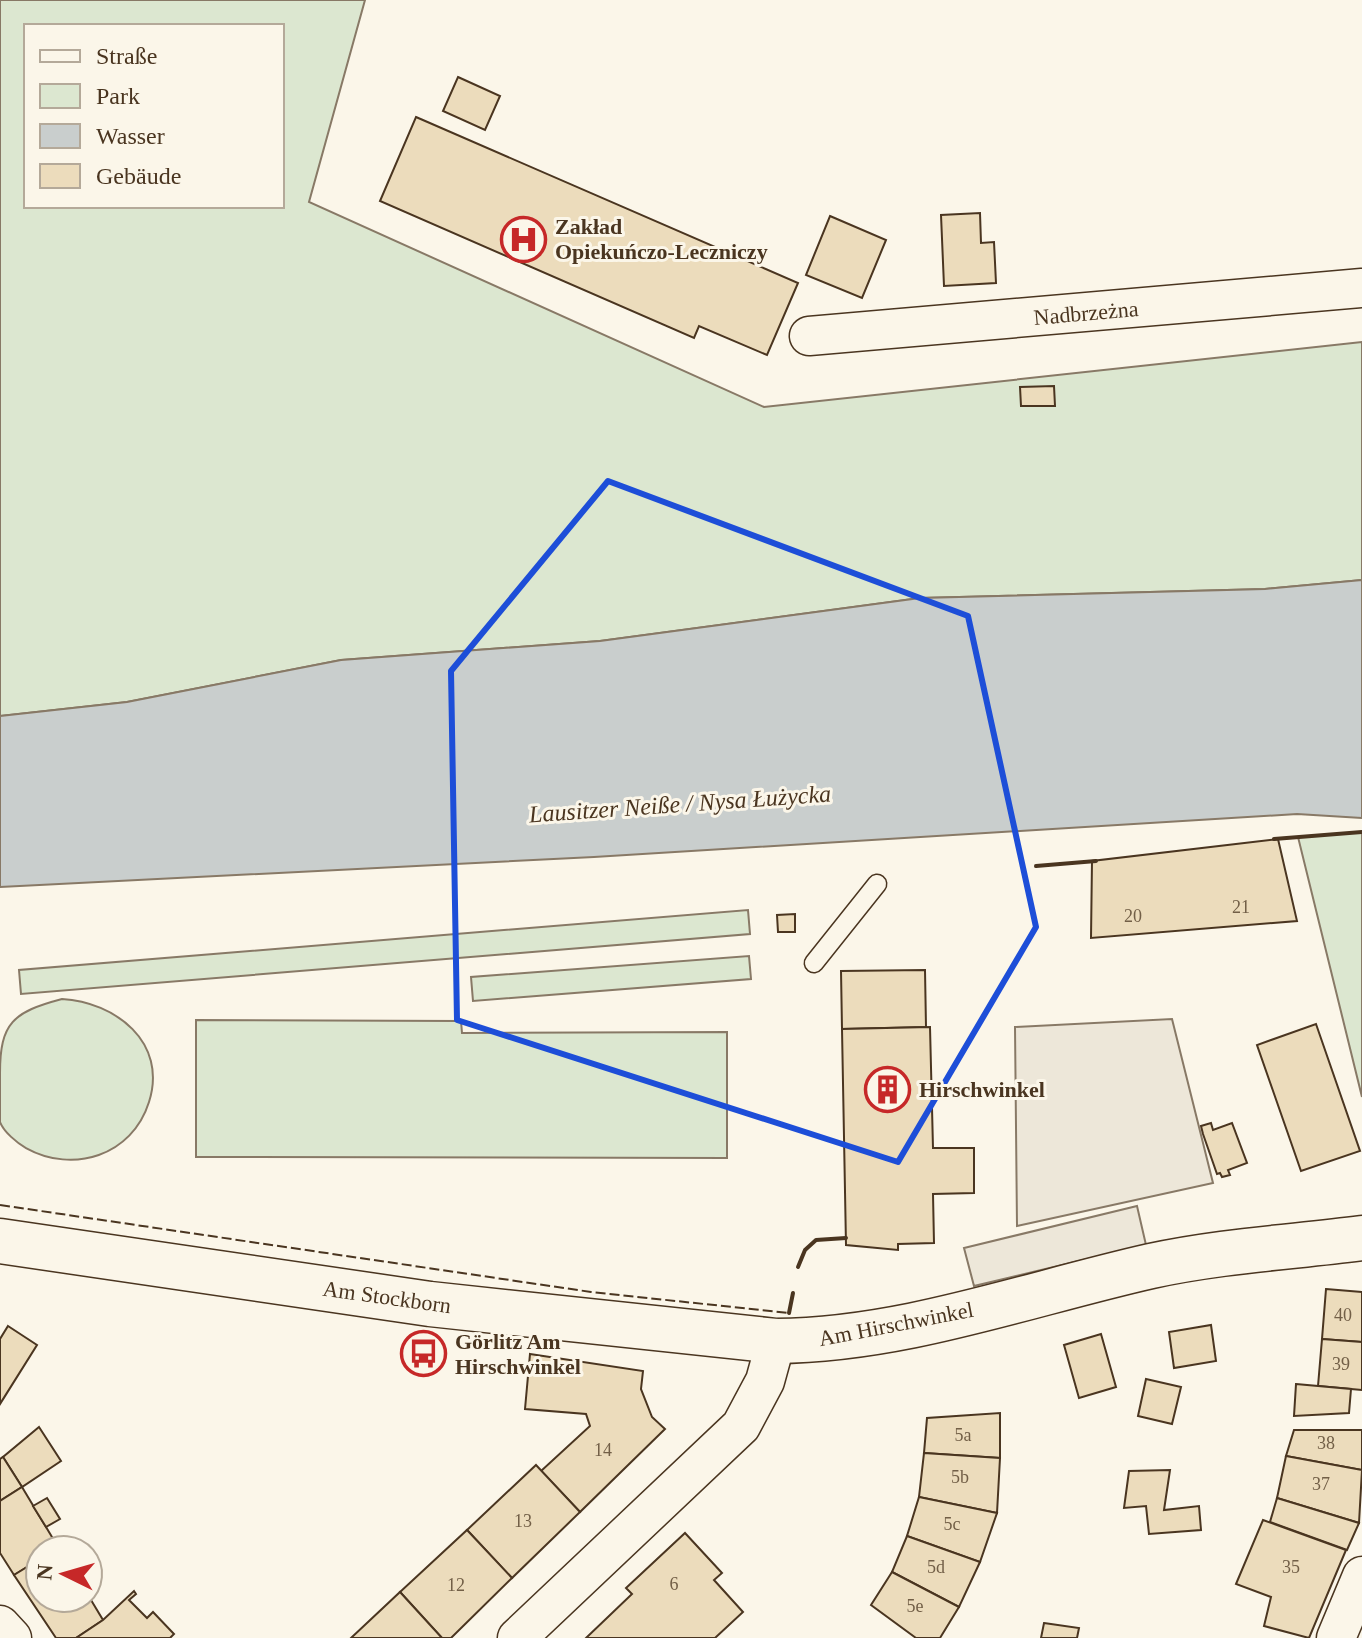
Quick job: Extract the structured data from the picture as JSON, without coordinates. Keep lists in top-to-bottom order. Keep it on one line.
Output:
{"streets":{"street":["Nadbrzeżna","Am Stockborn","Am Hirschwinkel"]},"crossings":[["Am Stockborn","Am Hirschwinkel"]],"water":["Lausitzer Neiße / Nysa Łużycka"],"places":{"hospital":["Zakład Opiekuńczo-Leczniczy"],"building":["Hirschwinkel"],"bus stop":["Görlitz Am Hirschwinkel"]},"house_numbers":["21","20","40","39","5a","38","14","5b","37","13","5c","5d","35","6","12","5e"],"legend":["Straße","Park","Wasser","Gebäude"],"north":"left"}
